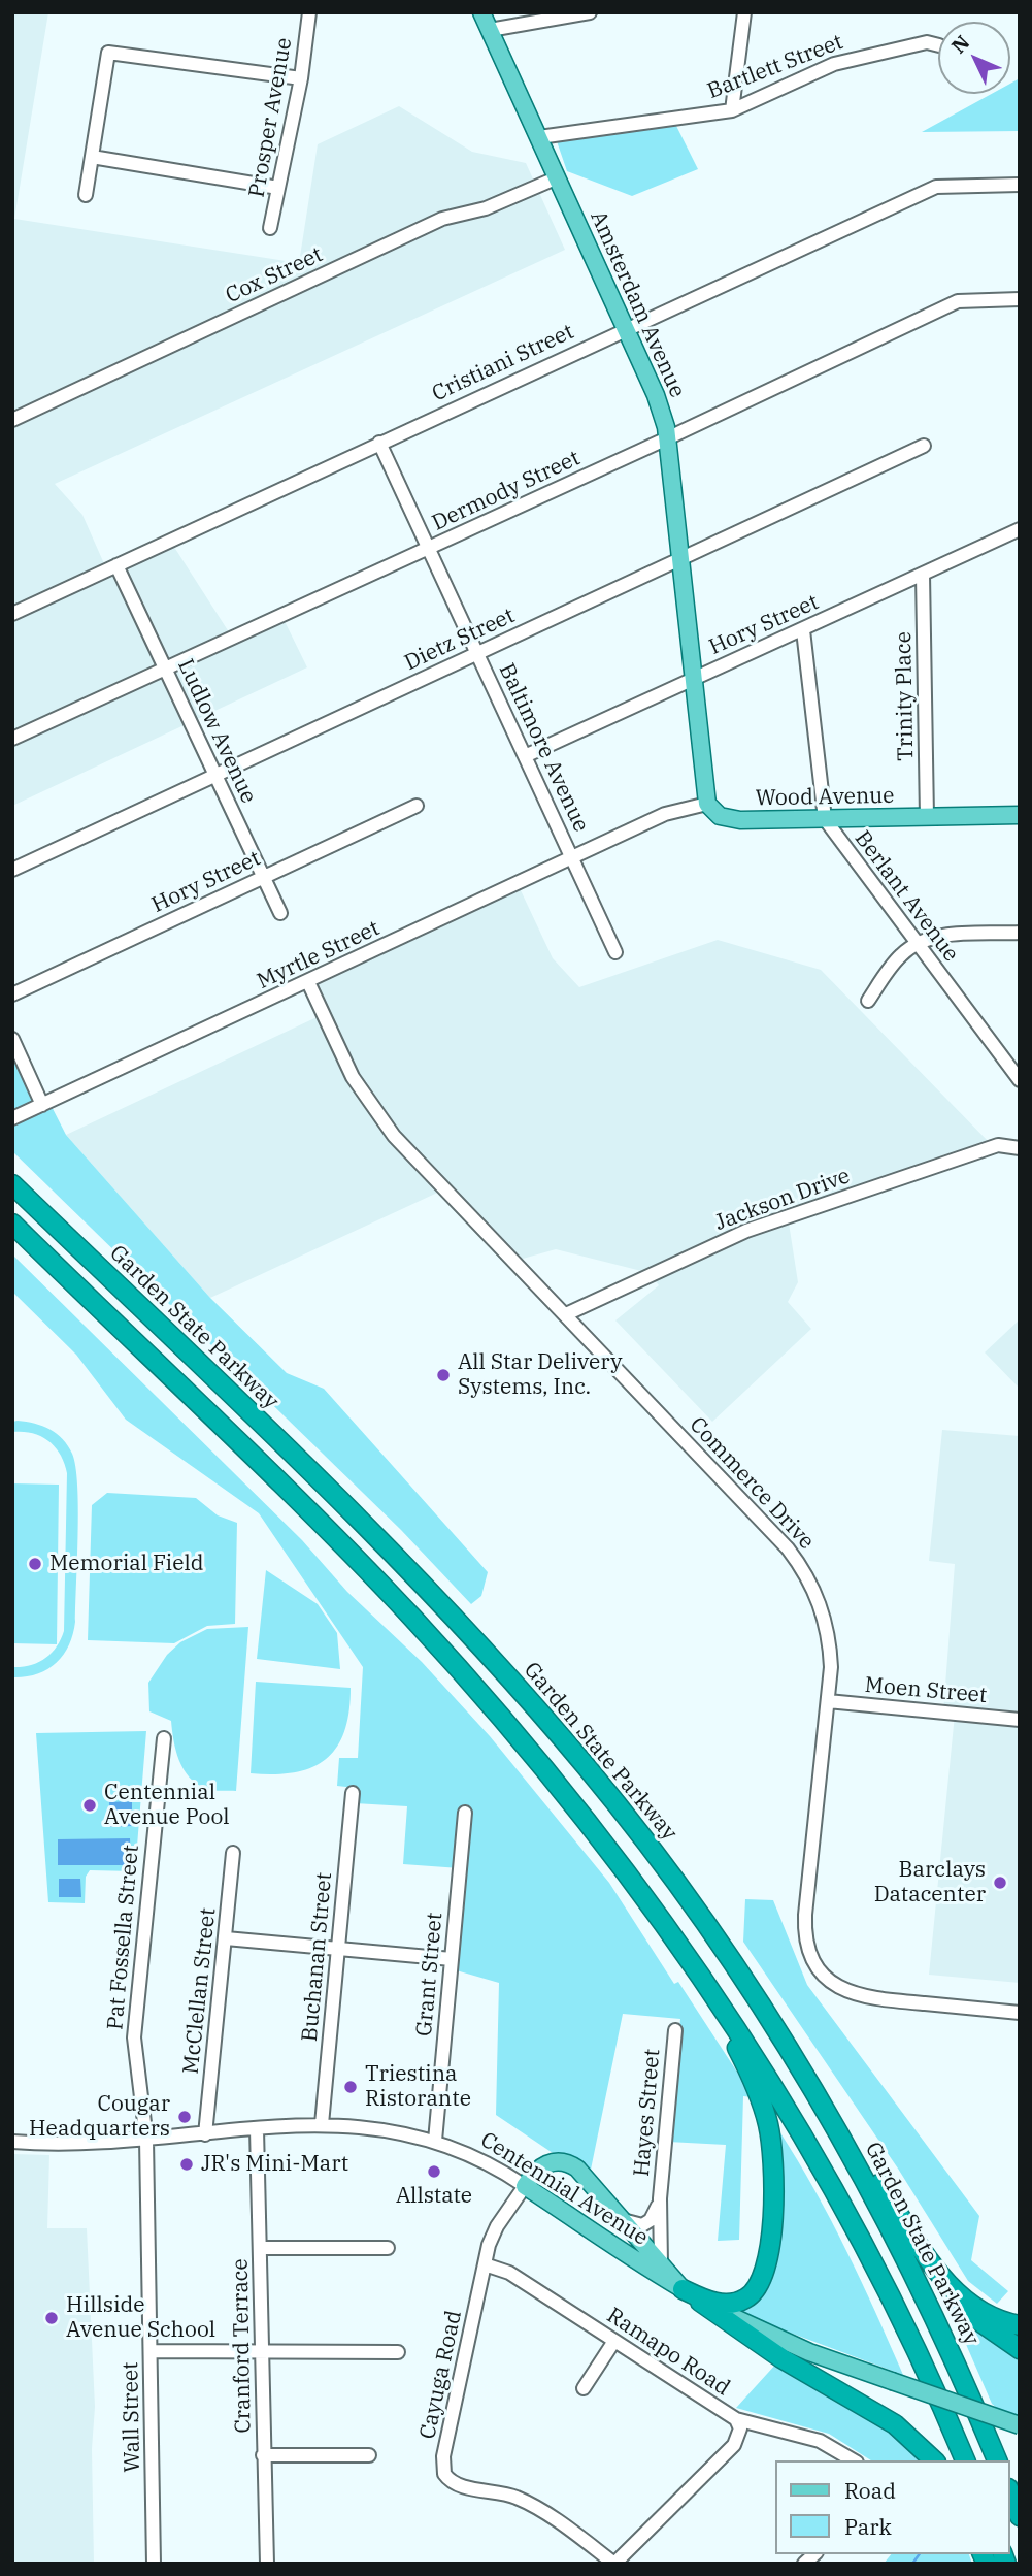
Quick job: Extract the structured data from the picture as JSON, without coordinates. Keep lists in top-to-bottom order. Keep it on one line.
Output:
{"streets":{"highway":["Garden State Parkway"],"main road":["Amsterdam Avenue","Wood Avenue","Centennial Avenue"],"street":["Bartlett Street","Prosper Avenue","Cox Street","Cristiani Street","Dermody Street","Hory Street","Dietz Street","Trinity Place","Ludlow Avenue","Baltimore Avenue","Berlant Avenue","Myrtle Street","Jackson Drive","Commerce Drive","Moen Street","Pat Fossella Street","Buchanan Street","Grant Street","McClellan Street","Hayes Street","Cranford Terrace","Ramapo Road","Cayuga Road","Wall Street"]},"crossings":[["Bartlett Street","Amsterdam Avenue"],["Cox Street","Amsterdam Avenue"],["Amsterdam Avenue","Cristiani Street"],["Amsterdam Avenue","Dermody Street"],["Amsterdam Avenue","Hory Street"],["Amsterdam Avenue","Dietz Street"],["Amsterdam Avenue","Wood Avenue"],["Amsterdam Avenue","Myrtle Street"],["Cristiani Street","Ludlow Avenue"],["Cristiani Street","Baltimore Avenue"],["Dermody Street","Ludlow Avenue"],["Dermody Street","Baltimore Avenue"],["Hory Street","Trinity Place"],["Hory Street","Ludlow Avenue"],["Hory Street","Baltimore Avenue"],["Hory Street","Berlant Avenue"],["Dietz Street","Ludlow Avenue"],["Dietz Street","Baltimore Avenue"],["Trinity Place","Wood Avenue"],["Baltimore Avenue","Myrtle Street"],["Wood Avenue","Berlant Avenue"],["Wood Avenue","Myrtle Street"],["Myrtle Street","Commerce Drive"],["Jackson Drive","Commerce Drive"],["Commerce Drive","Moen Street"],["Pat Fossella Street","Centennial Avenue"],["Pat Fossella Street","Wall Street"],["Buchanan Street","Centennial Avenue"],["Grant Street","Centennial Avenue"],["McClellan Street","Centennial Avenue"],["Centennial Avenue","Cranford Terrace"],["Centennial Avenue","Cayuga Road"],["Centennial Avenue","Wall Street"],["Ramapo Road","Cayuga Road"]],"places":["All Star Delivery Systems, Inc.","Memorial Field","Centennial Avenue Pool","Barclays Datacenter","Triestina Ristorante","Cougar Headquarters","JR's Mini-Mart","Allstate","Hillside Avenue School"],"legend":["Road","Park"],"north":"top left"}
